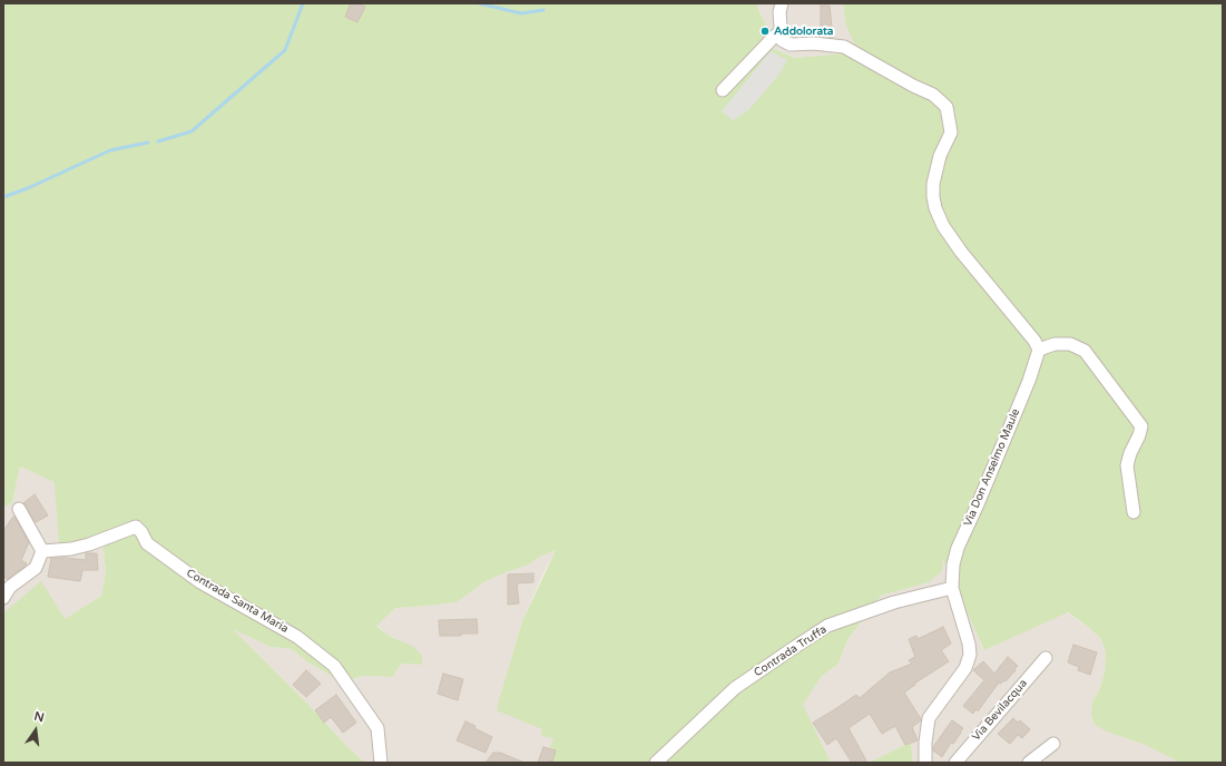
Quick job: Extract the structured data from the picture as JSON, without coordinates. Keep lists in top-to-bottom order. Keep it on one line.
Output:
{"streets":{"street":["Via Don Anselmo Maule","Contrada Santa Maria","Contrada Truffa","Via Bevilacqua"]},"crossings":[["Via Don Anselmo Maule","Contrada Truffa"]],"places":["Addolorata"],"north":"top"}
